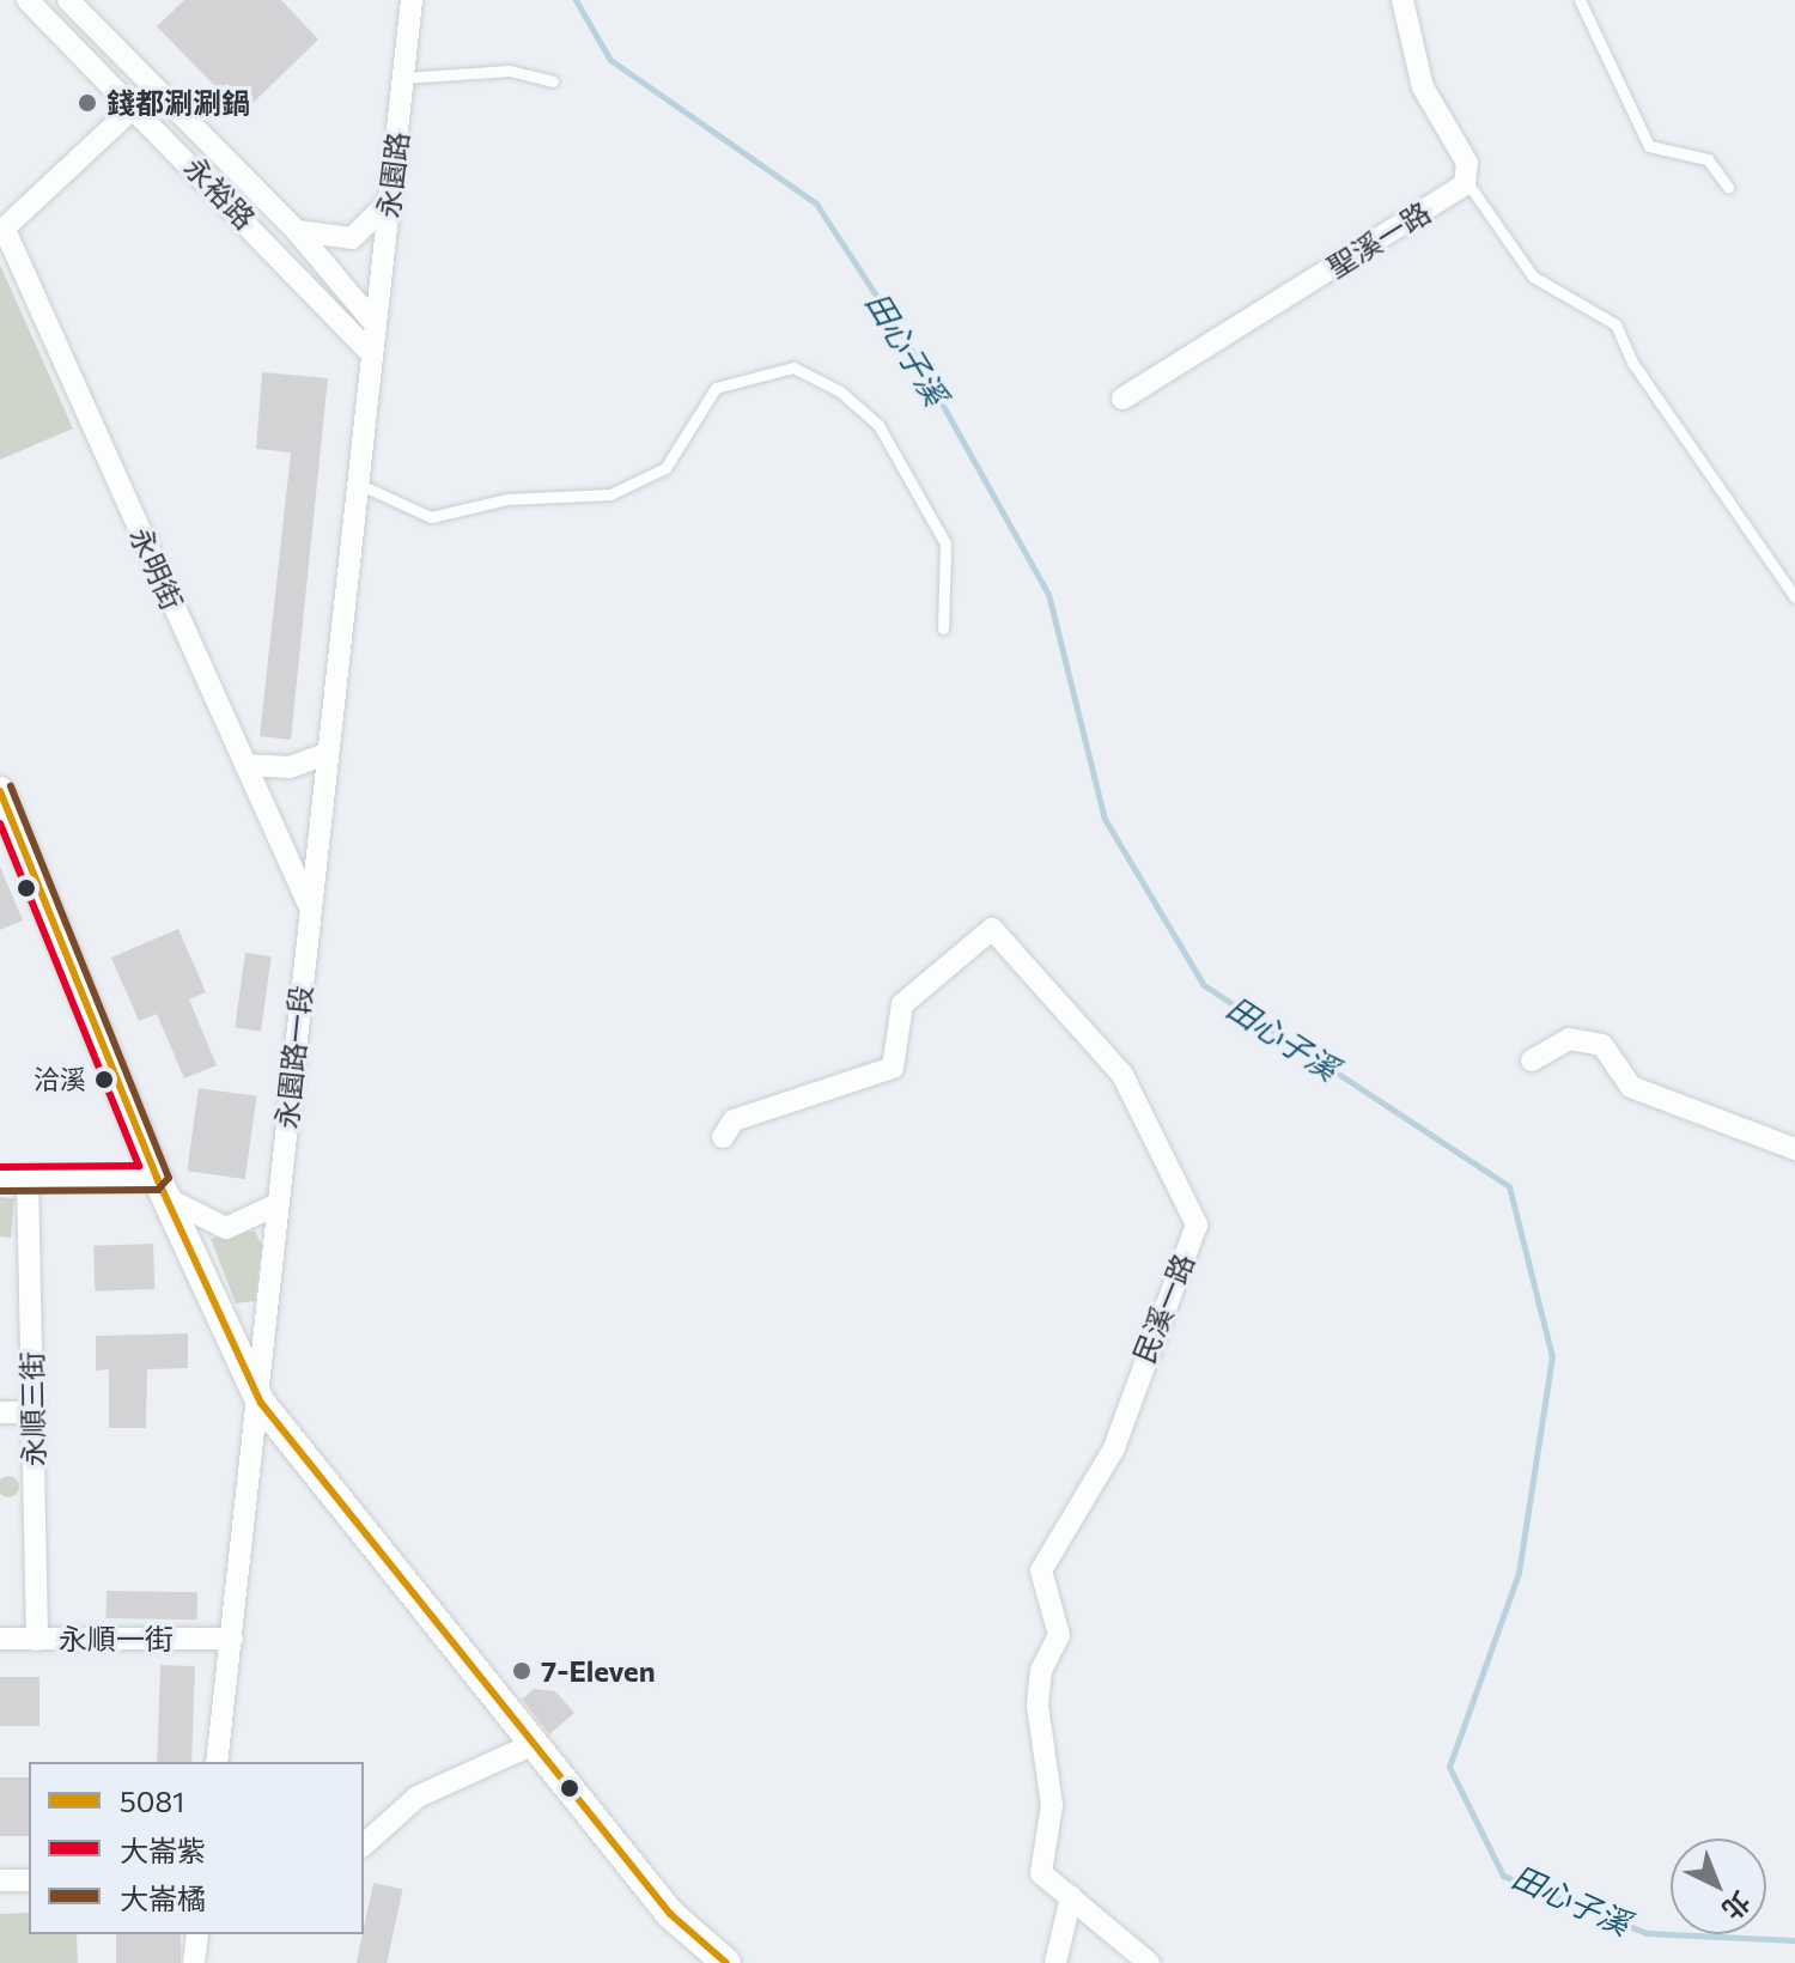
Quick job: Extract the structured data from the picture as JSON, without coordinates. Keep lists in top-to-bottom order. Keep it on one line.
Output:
{"streets":{"street":["永園路","永裕路","聖溪一路","永明街","永園路一段","民溪一路","永順三街","永順一街"]},"crossings":[["永園路","永裕路"],["永園路","永園路一段"],["永裕路","永園路一段"],["永明街","永園路一段"],["永園路一段","永順一街"],["永順三街","永順一街"]],"water":["田心子溪"],"places":["錢都涮涮鍋","洽溪","7-Eleven"],"lines":["transit line 大崙橘","transit line 5081","transit line 大崙紫"],"legend":["5081","大崙紫","大崙橘"],"north":"bottom right"}
